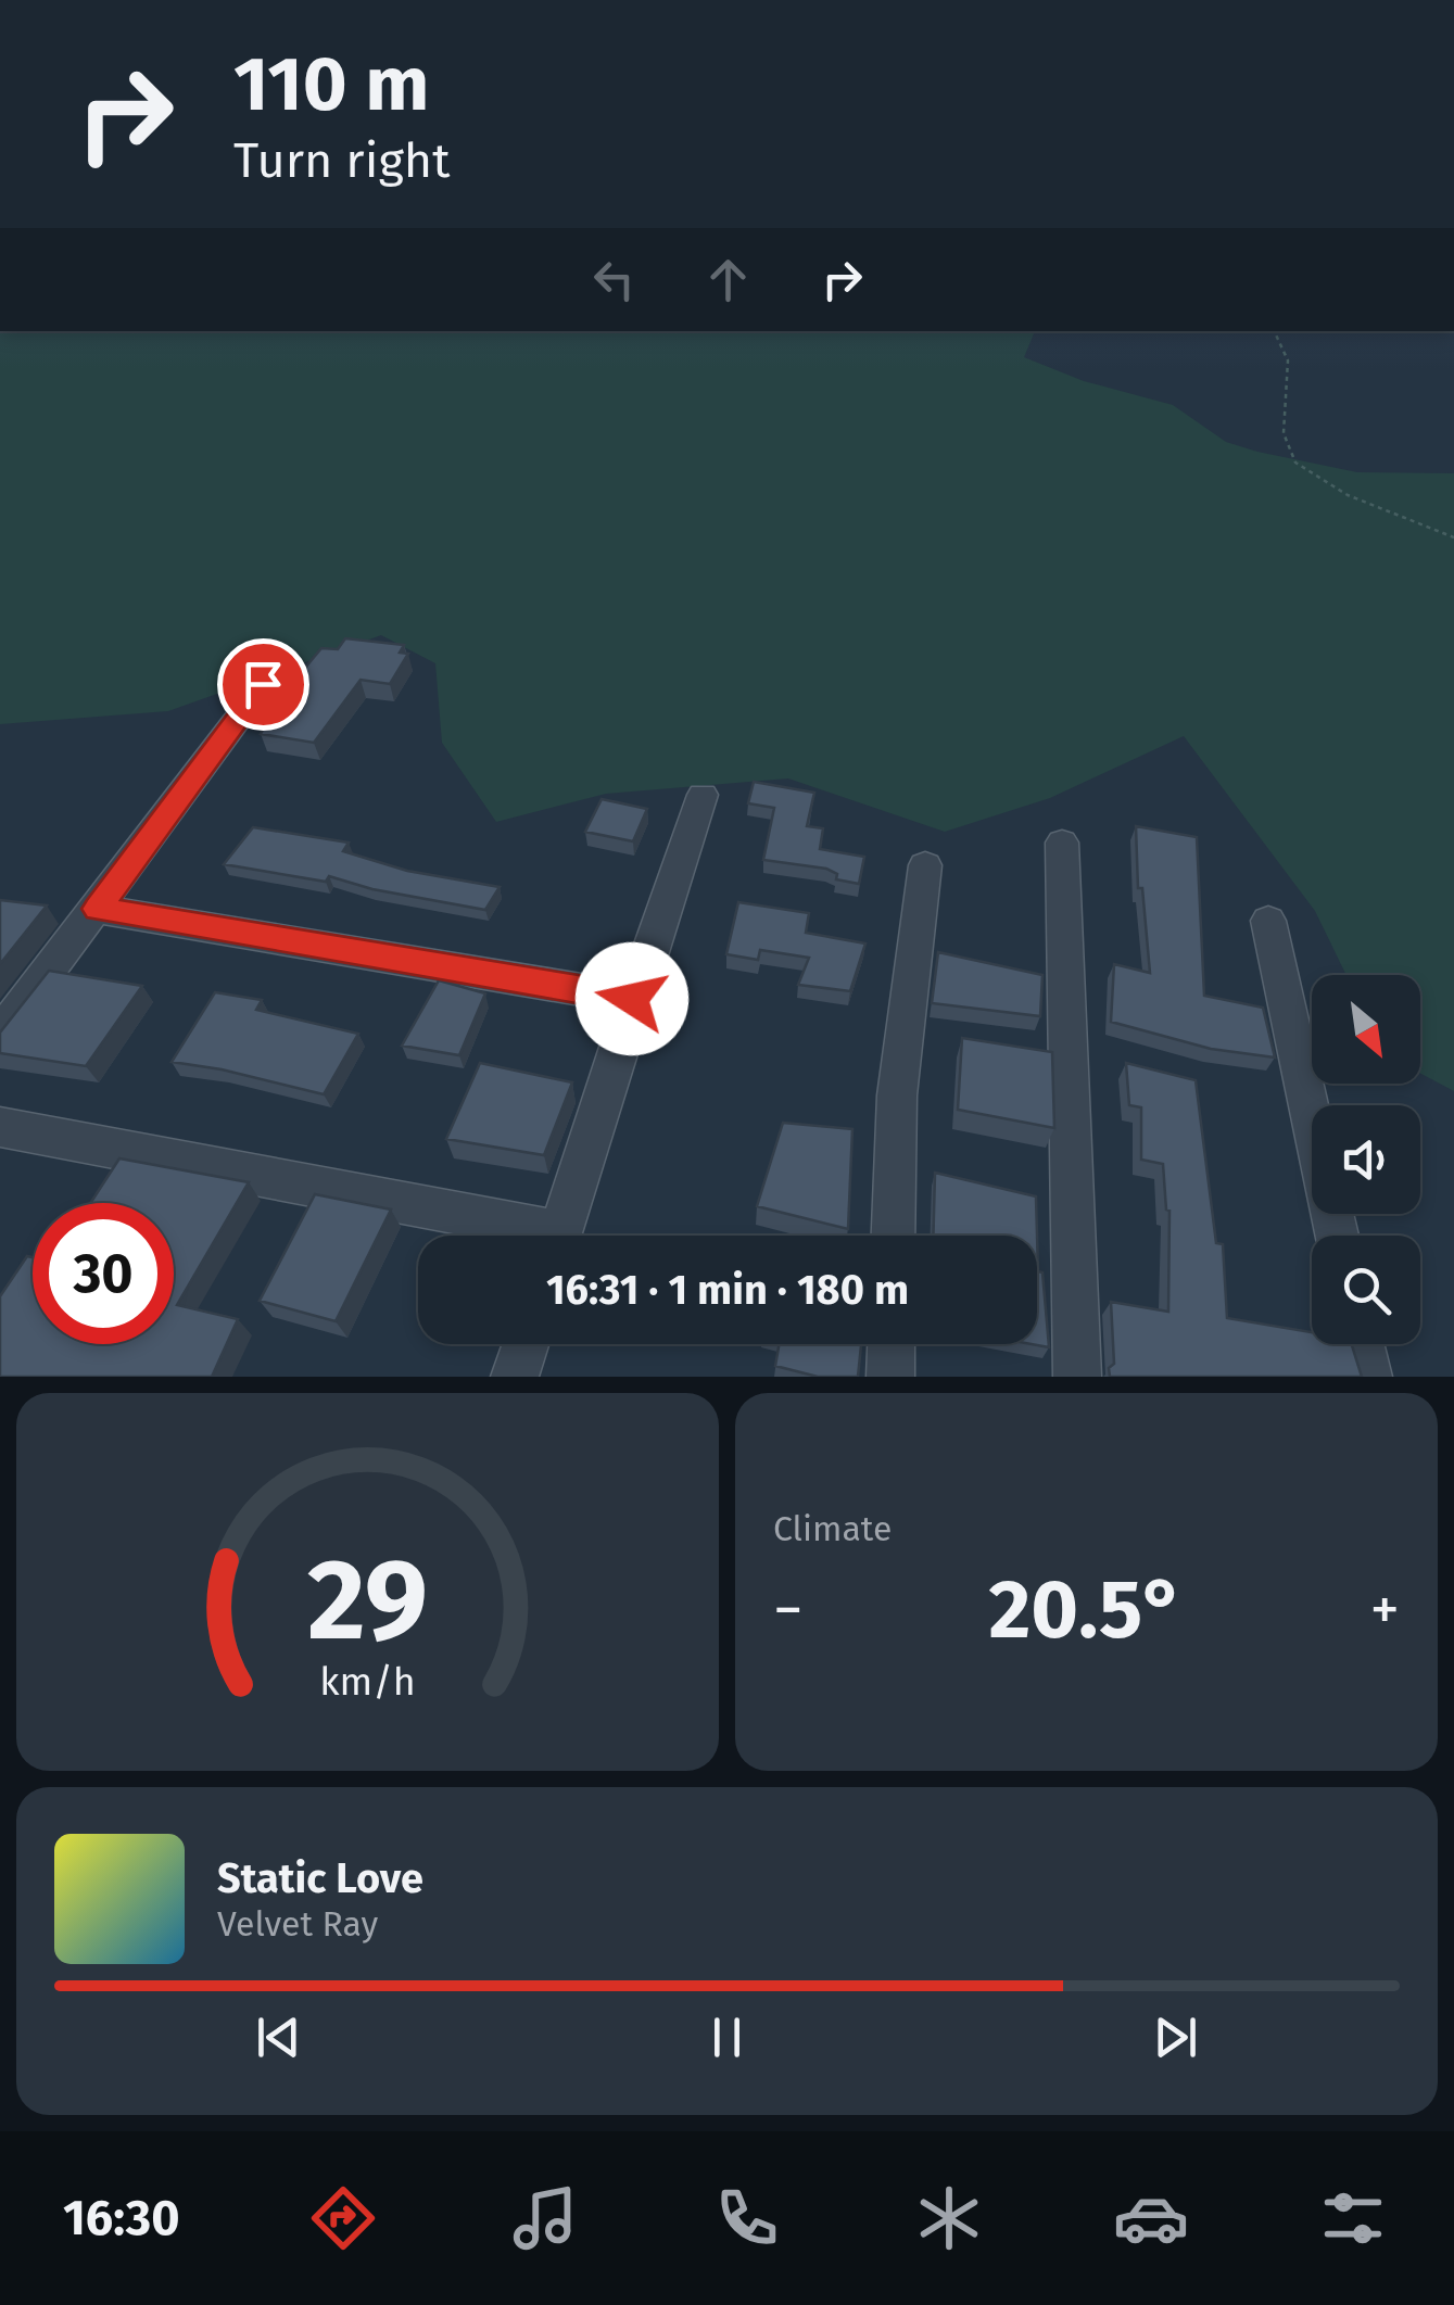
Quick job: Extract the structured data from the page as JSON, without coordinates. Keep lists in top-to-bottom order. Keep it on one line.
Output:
{"north":"bottom right","page":{"turn":["110 m","Turn right"],"limit":"30","trip":"16:31 · 1 min · 180 m","tile":"Climate","heat":["−","20.5°","+"],"song":["Static Love","Velvet Ray"],"tabs":"16:30","gauge":["29","km/h"]}}
